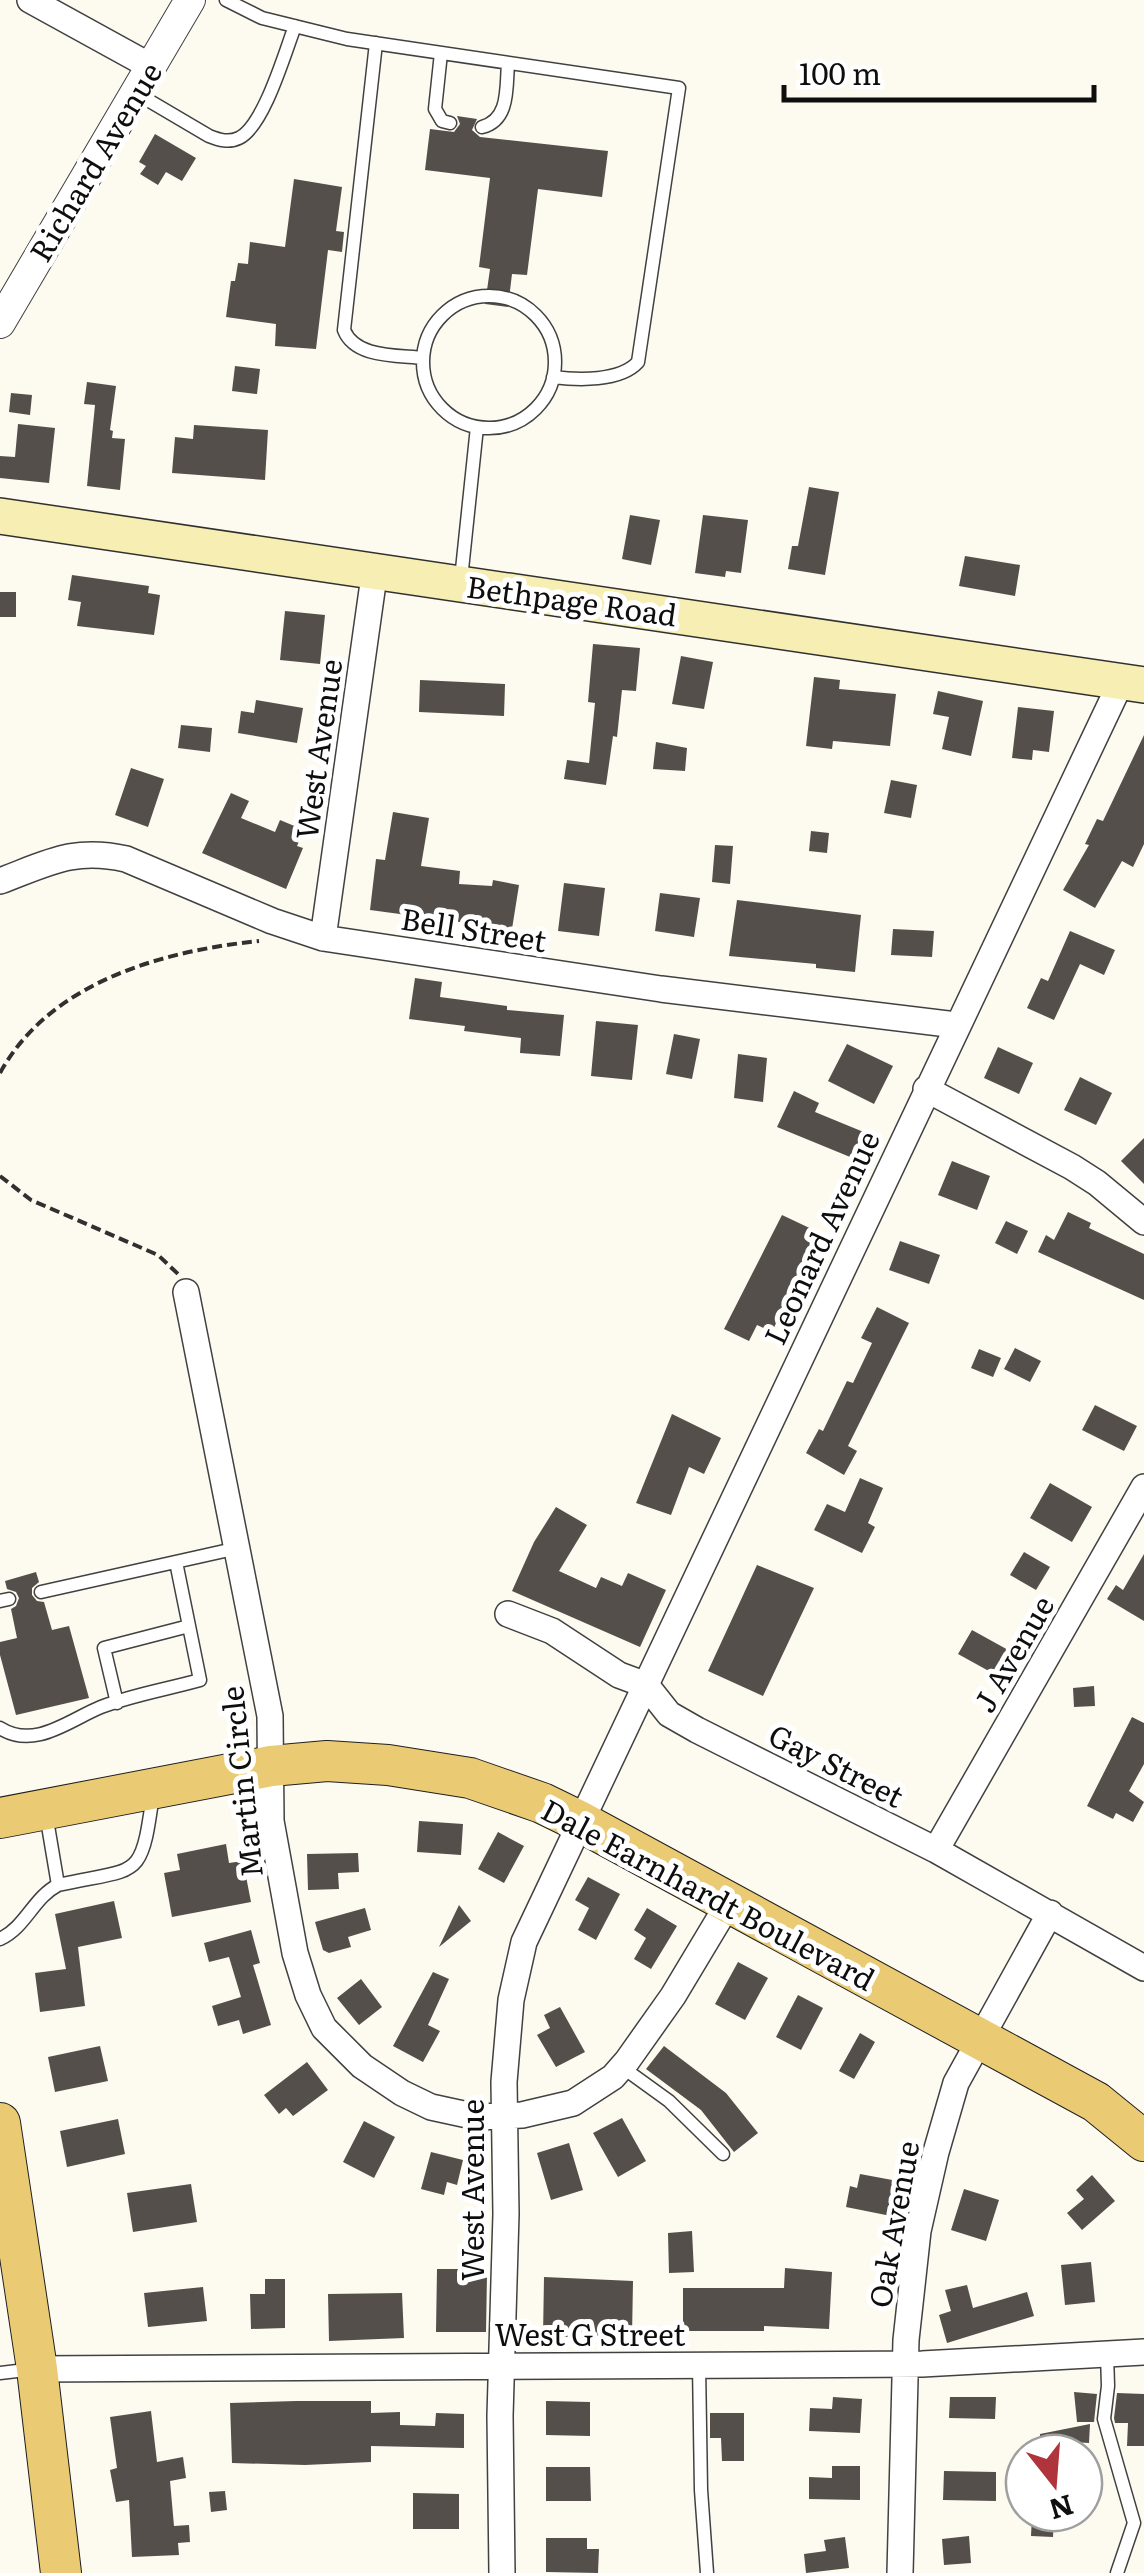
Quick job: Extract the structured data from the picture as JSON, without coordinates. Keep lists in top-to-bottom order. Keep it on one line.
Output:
{"streets":{"main road":["Bethpage Road","Dale Earnhardt Boulevard"],"street":["Richard Avenue","West Avenue","Bell Street","Leonard Avenue","J Avenue","Gay Street","Martin Circle","Oak Avenue","West G Street"]},"crossings":[["Bethpage Road","West Avenue"],["Bethpage Road","Leonard Avenue"],["West Avenue","Bell Street"],["West Avenue","Leonard Avenue"],["West Avenue","Martin Circle"],["West Avenue","Dale Earnhardt Boulevard"],["West Avenue","West G Street"],["Bell Street","Leonard Avenue"],["Leonard Avenue","Gay Street"],["Leonard Avenue","Dale Earnhardt Boulevard"],["J Avenue","Gay Street"],["Gay Street","Oak Avenue"],["Martin Circle","Dale Earnhardt Boulevard"],["Dale Earnhardt Boulevard","Oak Avenue"],["Oak Avenue","West G Street"]],"scale_bar":"100 m","north":"bottom"}
